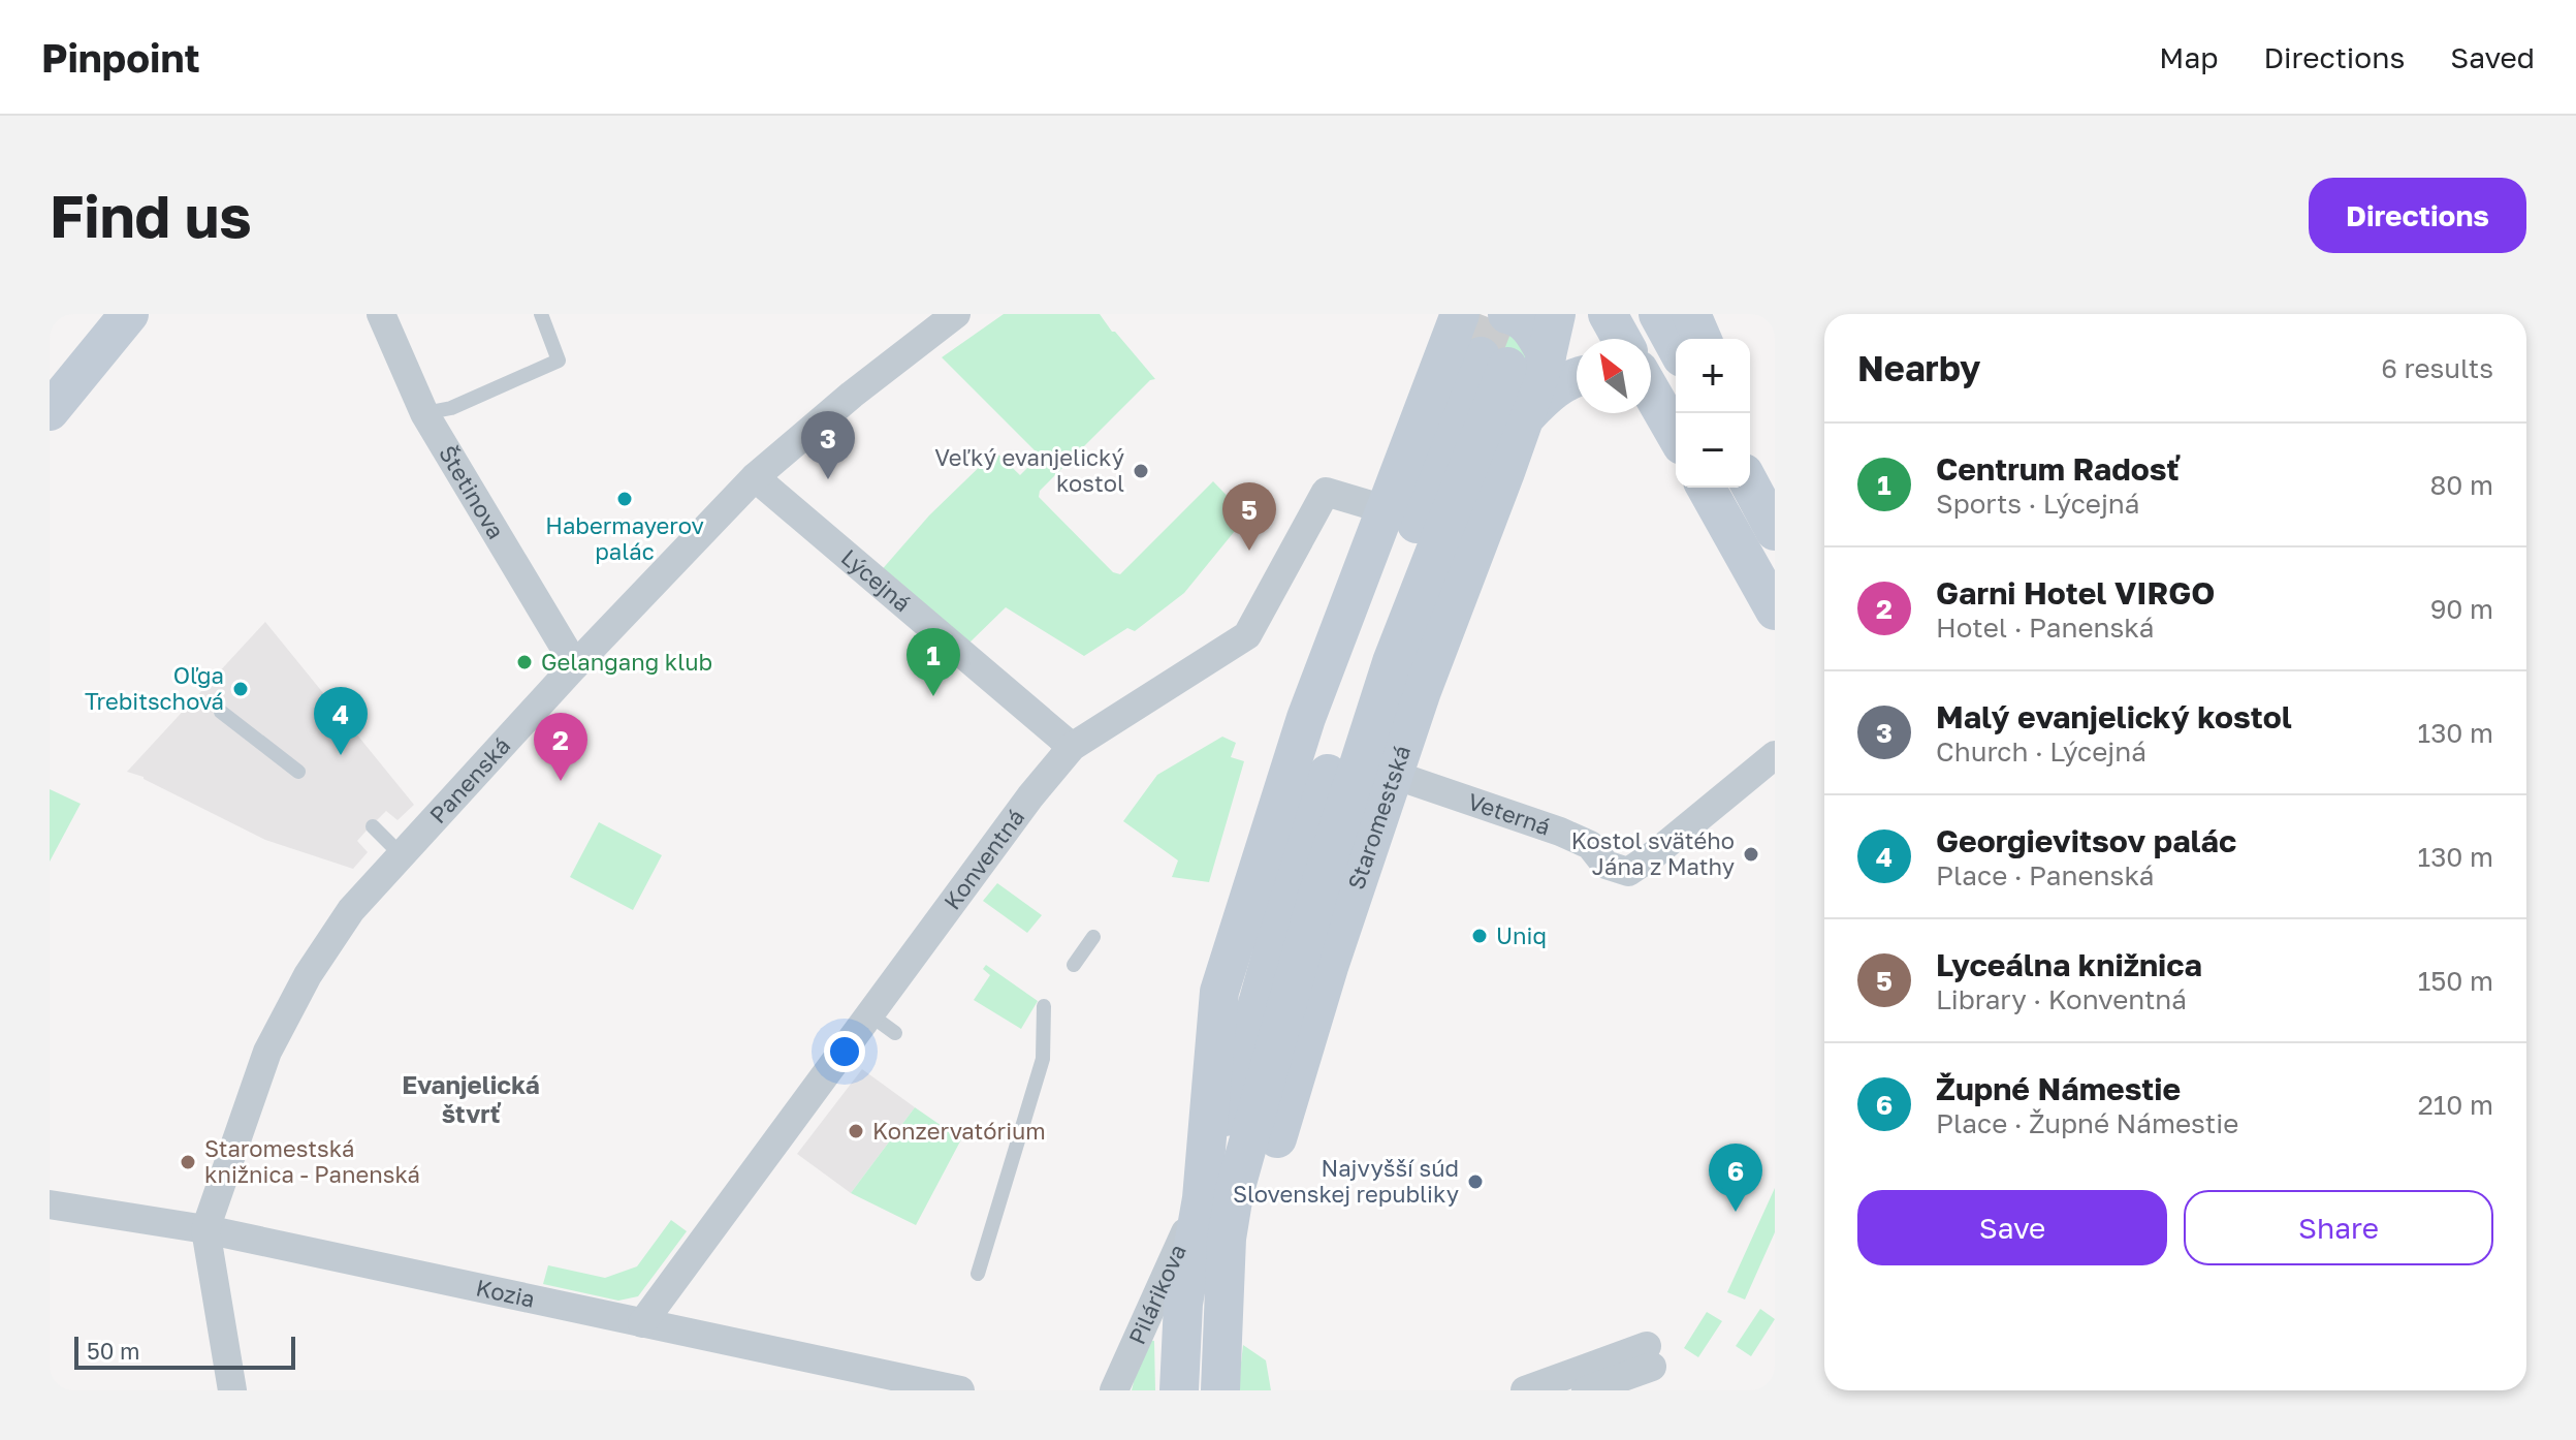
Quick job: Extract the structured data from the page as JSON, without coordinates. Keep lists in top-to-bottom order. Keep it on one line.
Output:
{"streets":{"main road":["Staromestská"],"street":["Štetinova","Lýcejná","Panenská","Veterná","Konventná","Kozia","Pilárikova"]},"crossings":[["Štetinova","Panenská"],["Lýcejná","Panenská"],["Lýcejná","Konventná"],["Panenská","Kozia"],["Veterná","Staromestská"],["Staromestská","Konventná"],["Staromestská","Pilárikova"],["Konventná","Kozia"]],"districts":["Evanjelická štvrť"],"places":["Veľký evanjelický kostol","Habermayerov palác","Gelangang klub","Oľga Trebitschová","Kostol svätého Jána z Mathy","Uniq","Konzervatórium","Staromestská knižnica - Panenská","Najvyšší súd Slovenskej republiky"],"scale_bar":"50 m","north":"top left","page":{"header":"Pinpoint","nav":["Map","Directions","Saved"],"buttons":["Directions",["Save","Share"]],"title":"Find us","heading":["Nearby","6 results"],"map_buttons":["+","−"],"pins":["3","5","1","4","2","6"],"list":[{"mark":"1","name":"Centrum Radosť","note":"Sports · Lýcejná","value":"80 m"},{"mark":"2","name":"Garni Hotel VIRGO","note":"Hotel · Panenská","value":"90 m"},{"mark":"3","name":"Malý evanjelický kostol","note":"Church · Lýcejná","value":"130 m"},{"mark":"4","name":"Georgievitsov palác","note":"Place · Panenská","value":"130 m"},{"mark":"5","name":"Lyceálna knižnica","note":"Library · Konventná","value":"150 m"},{"mark":"6","name":"Župné Námestie","note":"Place · Župné Námestie","value":"210 m"}],"scale":"50 m"}}
